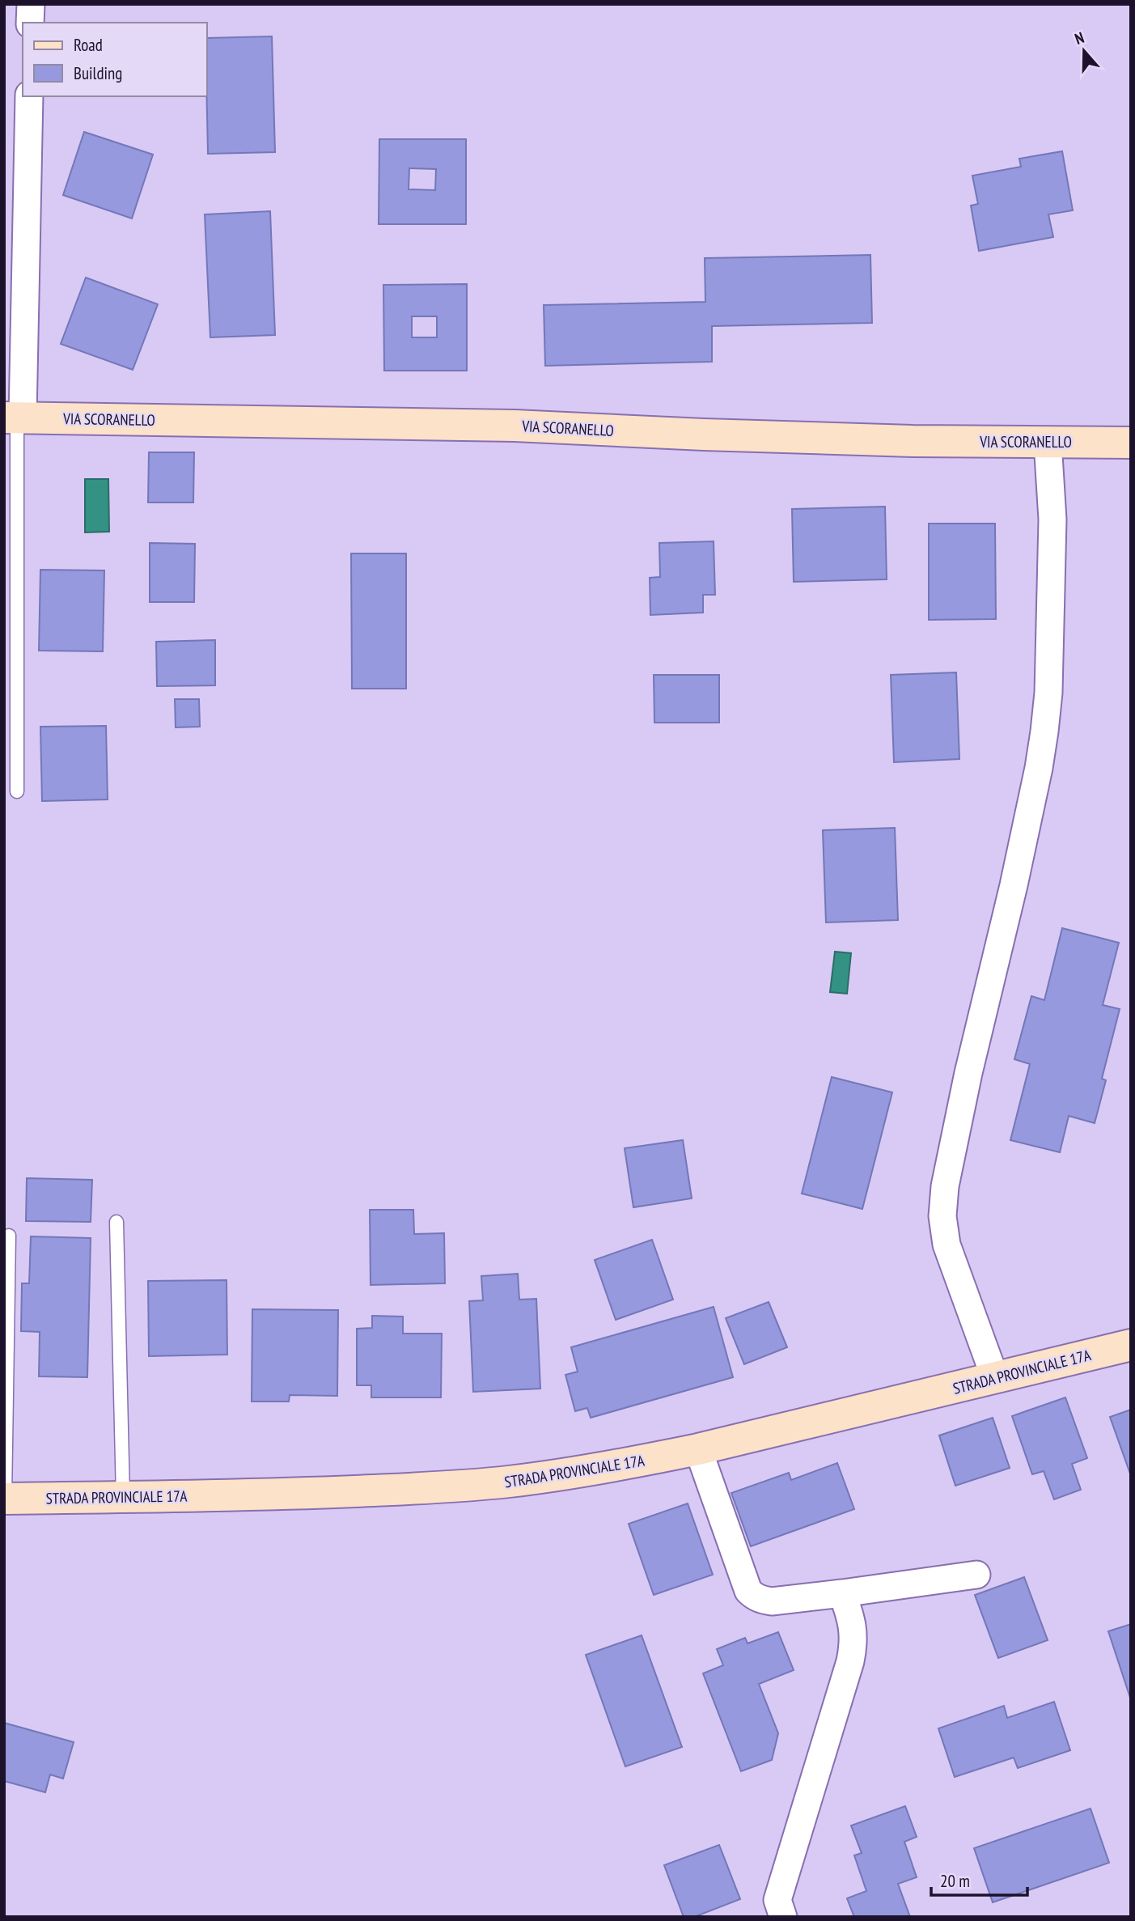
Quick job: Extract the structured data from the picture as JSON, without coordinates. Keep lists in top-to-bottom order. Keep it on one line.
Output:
{"streets":{"main road":["VIA SCORANELLO","STRADA PROVINCIALE 17A"]},"legend":["Road","Building"],"scale_bar":"20 m","north":"top"}
